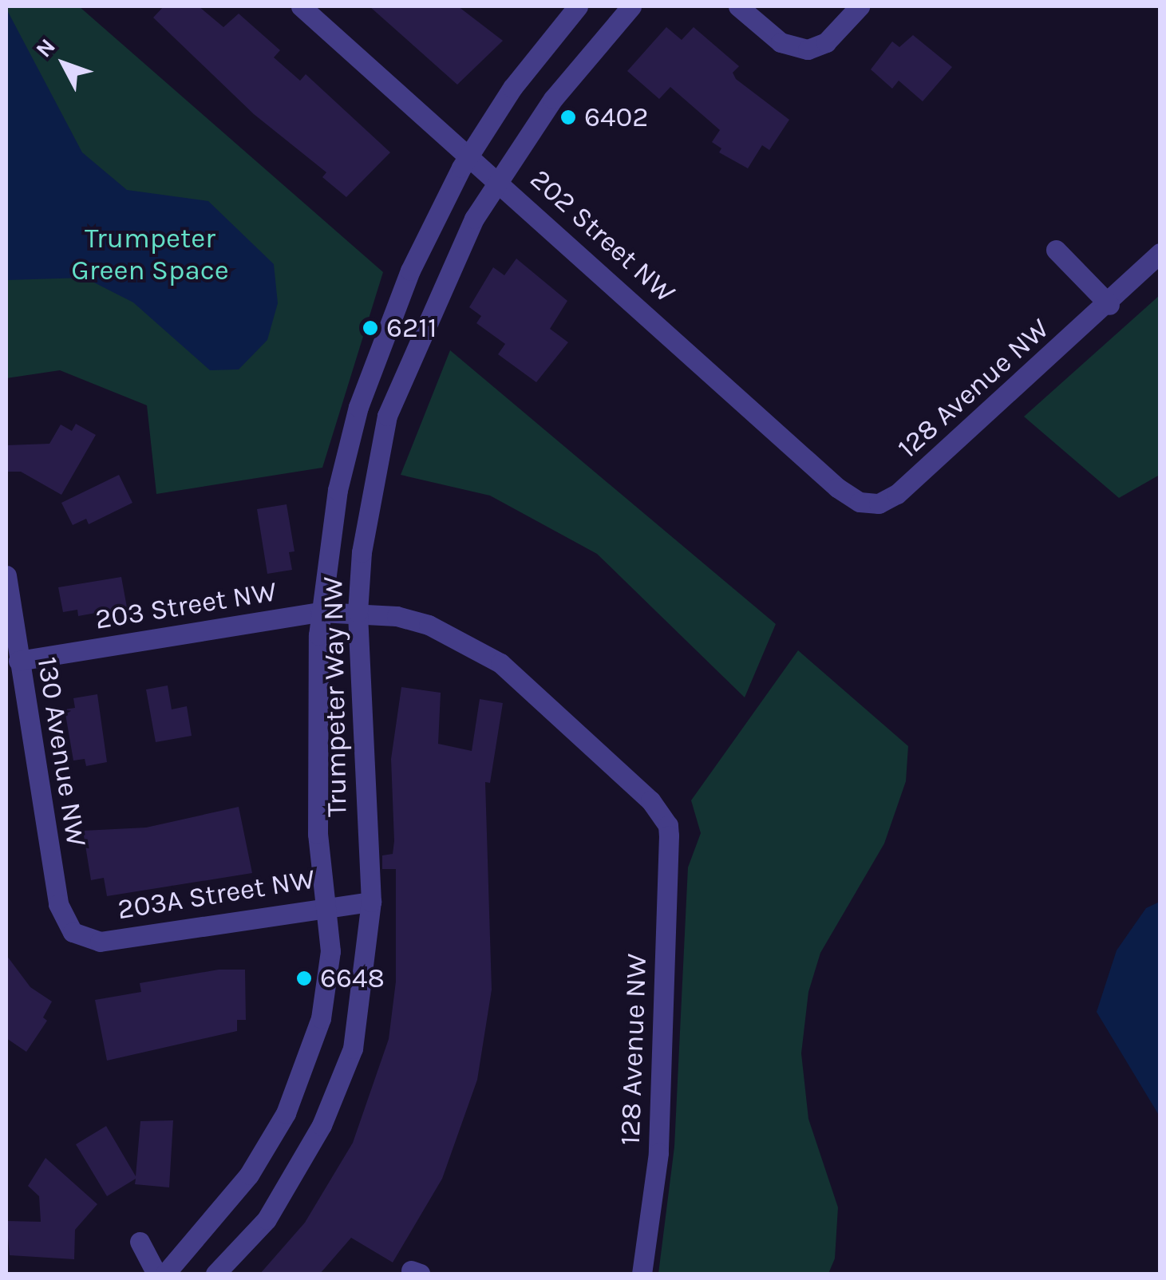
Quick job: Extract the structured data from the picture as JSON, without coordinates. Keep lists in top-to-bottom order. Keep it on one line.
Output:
{"streets":{"street":["202 Street NW","128 Avenue NW","203 Street NW","Trumpeter Way NW","130 Avenue NW","203A Street NW"]},"crossings":[["202 Street NW","128 Avenue NW"],["202 Street NW","Trumpeter Way NW"],["128 Avenue NW","203 Street NW"],["203 Street NW","Trumpeter Way NW"],["203 Street NW","130 Avenue NW"],["Trumpeter Way NW","203A Street NW"],["130 Avenue NW","203A Street NW"]],"parks":["Trumpeter Green Space"],"places":["6402","6211","6648"],"north":"top left"}
